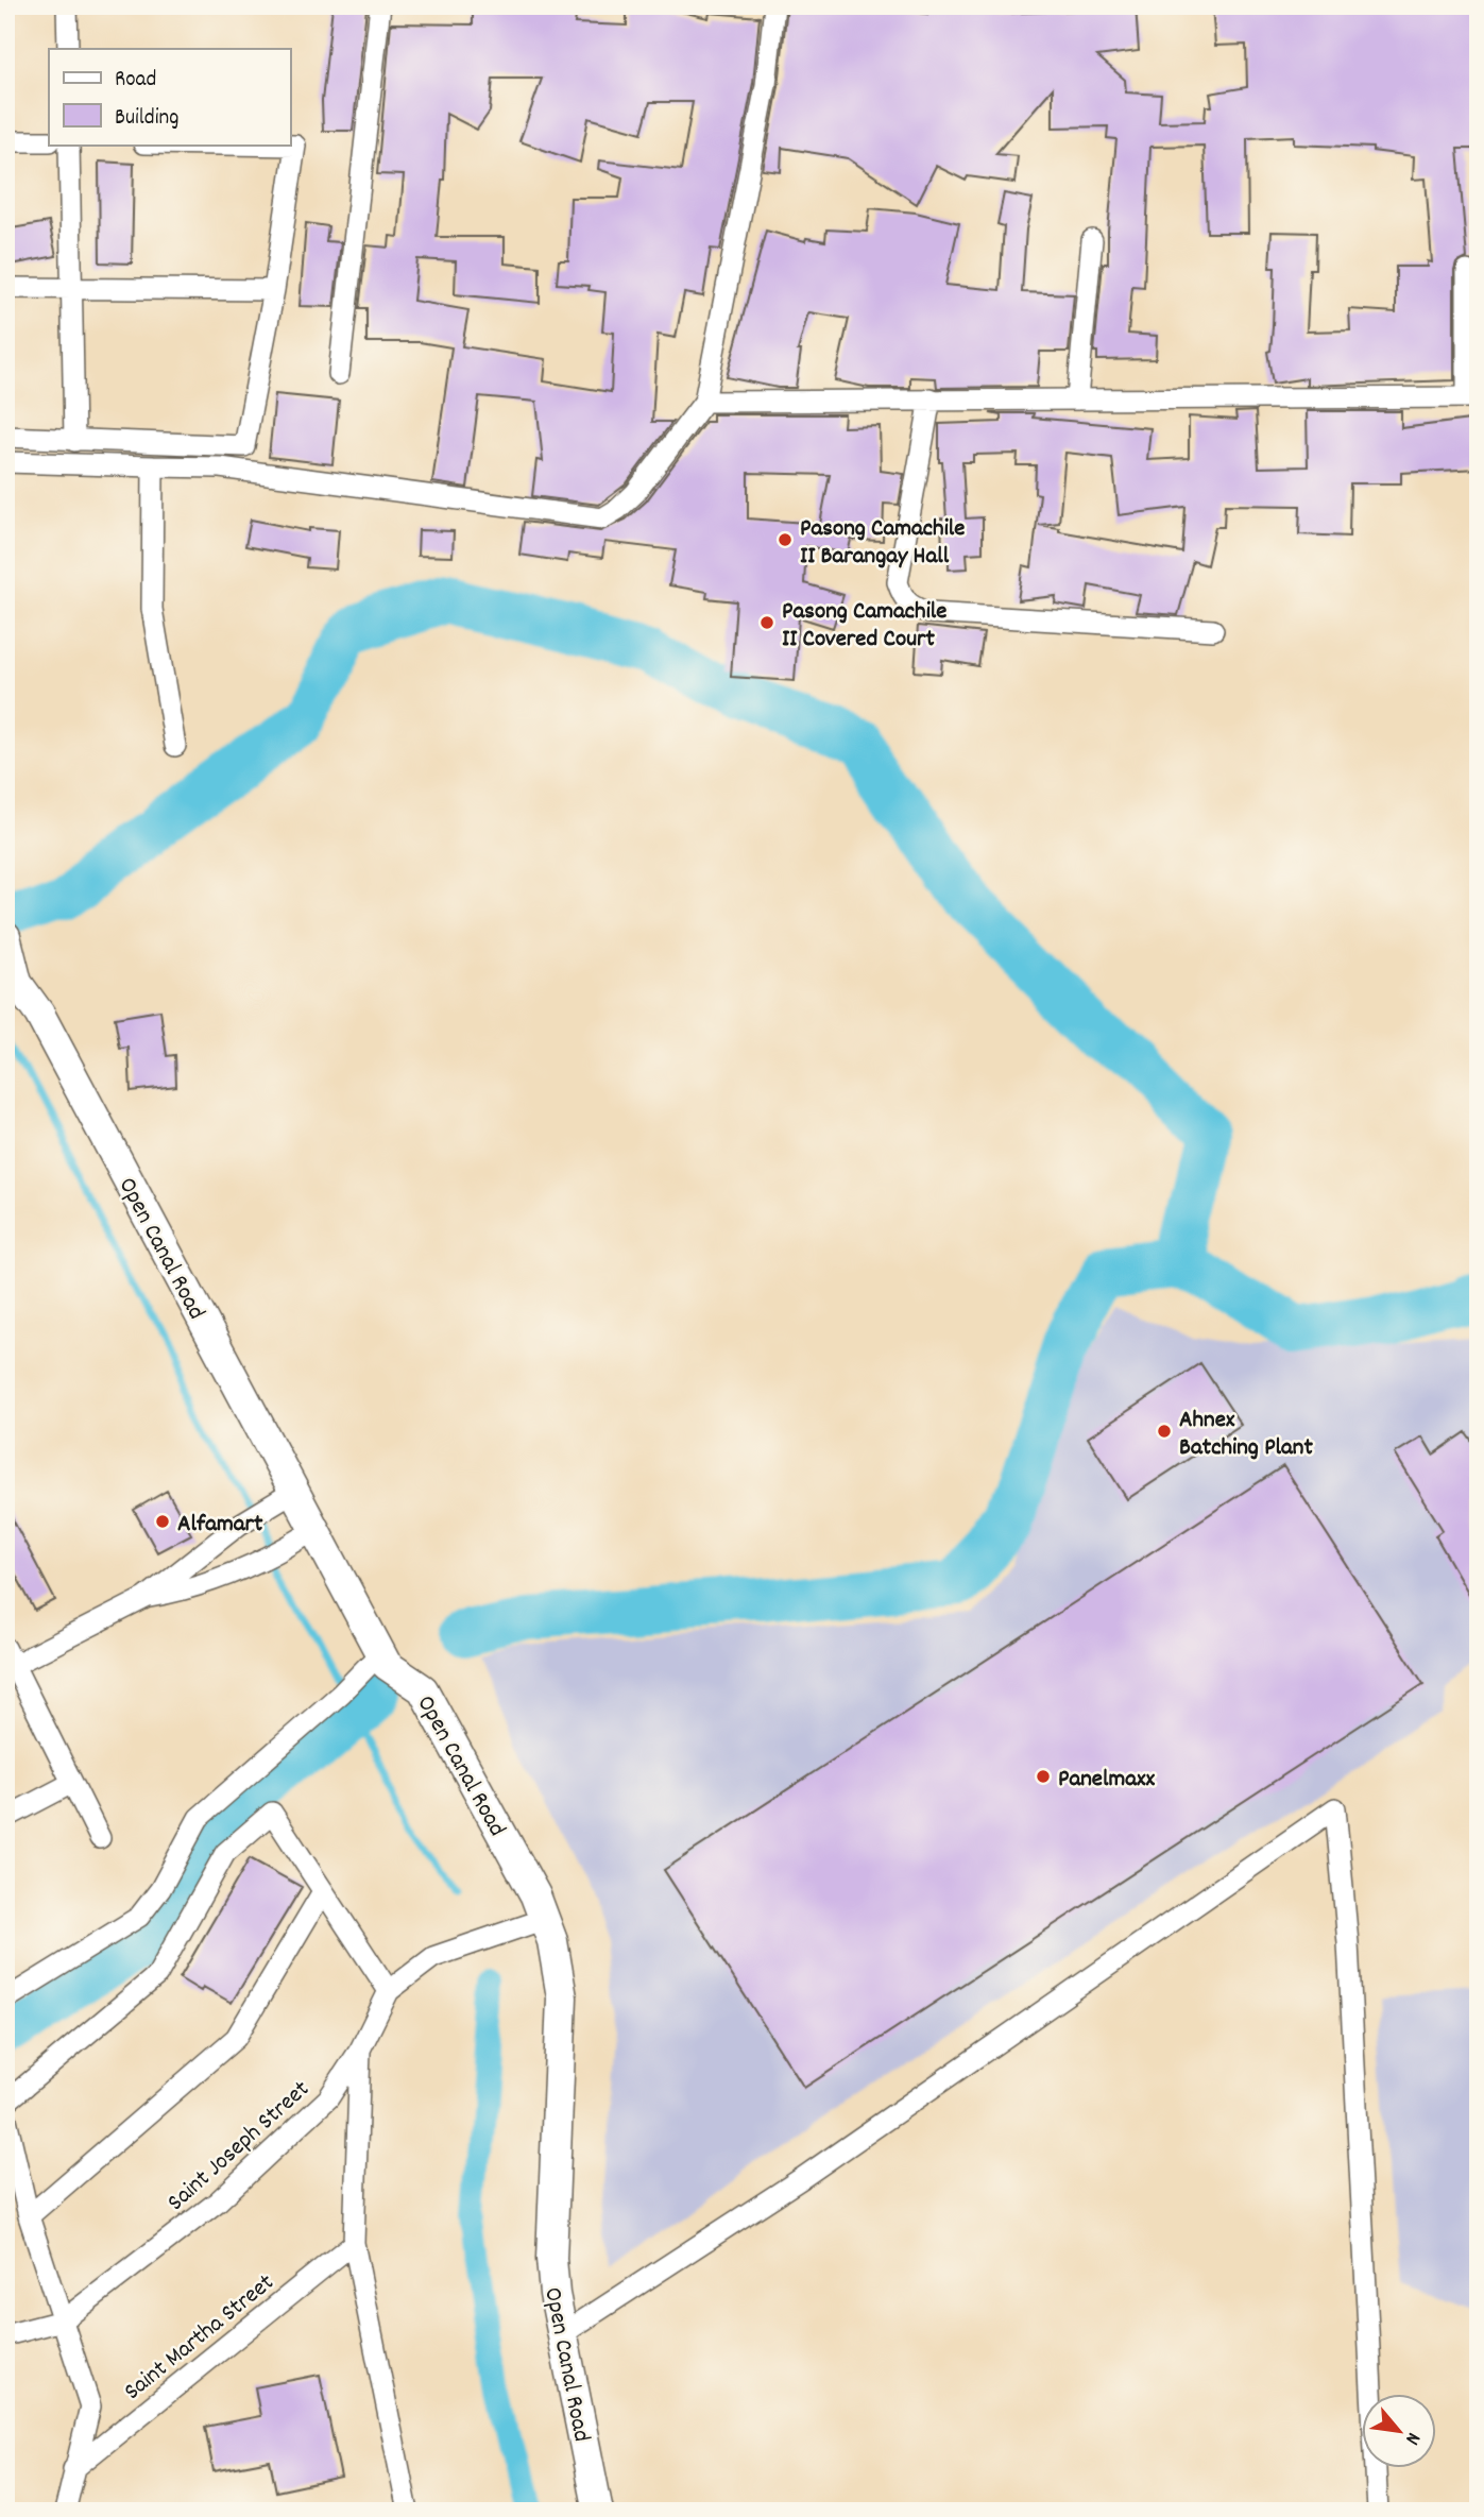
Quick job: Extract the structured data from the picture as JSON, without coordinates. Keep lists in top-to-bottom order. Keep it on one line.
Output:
{"streets":{"main road":["Open Canal Road"],"street":["Saint Joseph Street","Saint Martha Street"]},"crossings":[["Open Canal Road","Saint Joseph Street"]],"places":["Pasong Camachile II Barangay Hall","Pasong Camachile II Covered Court","Ahnex Batching Plant","Alfamart","Panelmaxx"],"legend":["Road","Building"],"north":"bottom right"}
